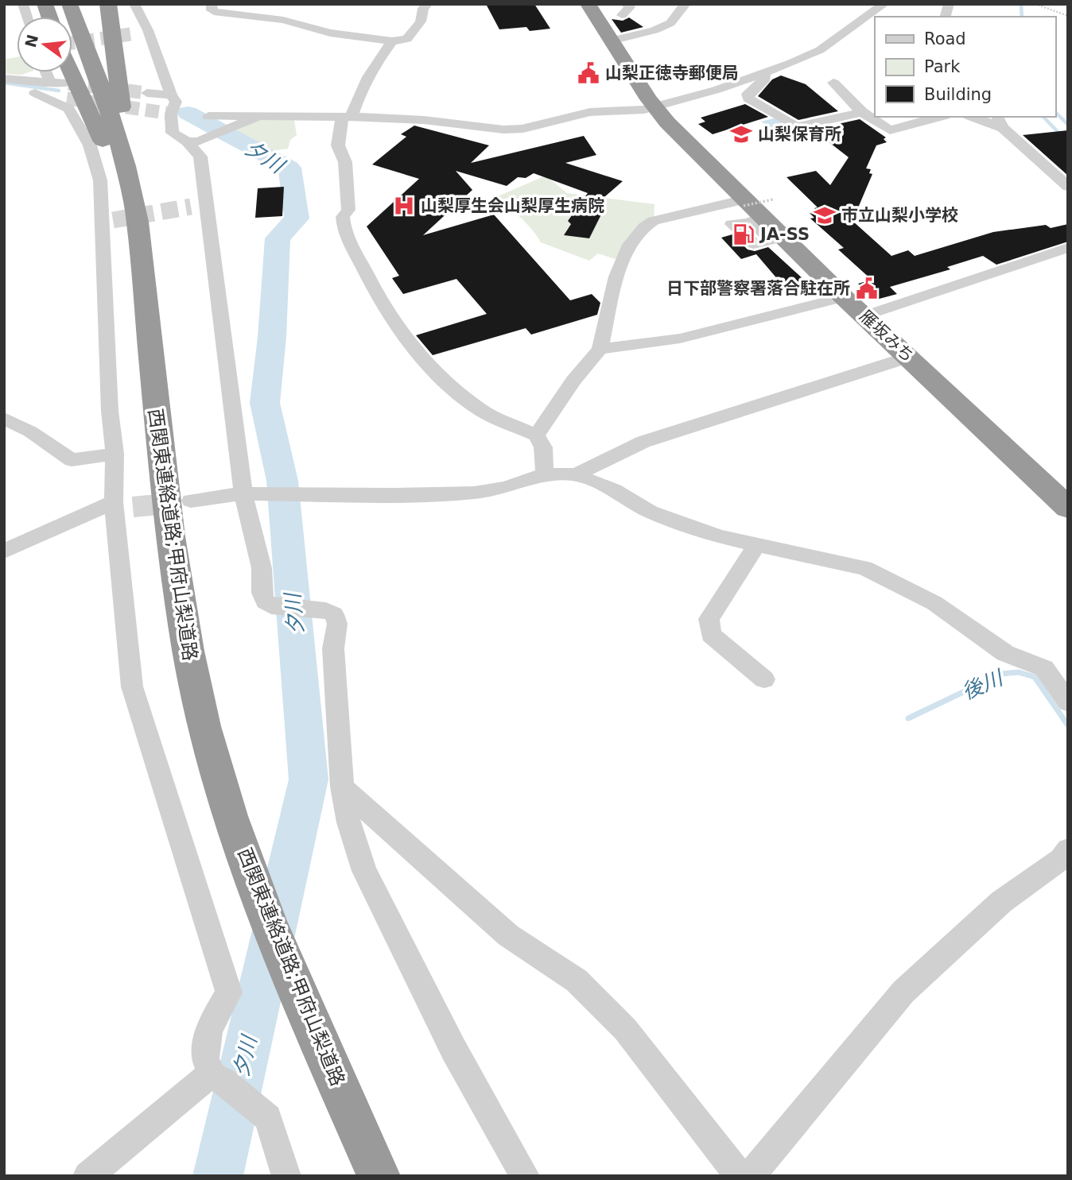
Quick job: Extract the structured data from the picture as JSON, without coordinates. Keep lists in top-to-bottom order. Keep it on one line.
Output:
{"streets":{"highway":["雁坂みち","西関東連絡道路;甲府山梨道路"]},"water":["夕川","後川"],"places":{"public building":["山梨正徳寺郵便局","日下部警察署落合駐在所"],"school or university":["山梨保育所","市立山梨小学校"],"hospital":["山梨厚生会山梨厚生病院"],"fuel station":["JA-SS"]},"legend":["Road","Park","Building"],"north":"left"}
